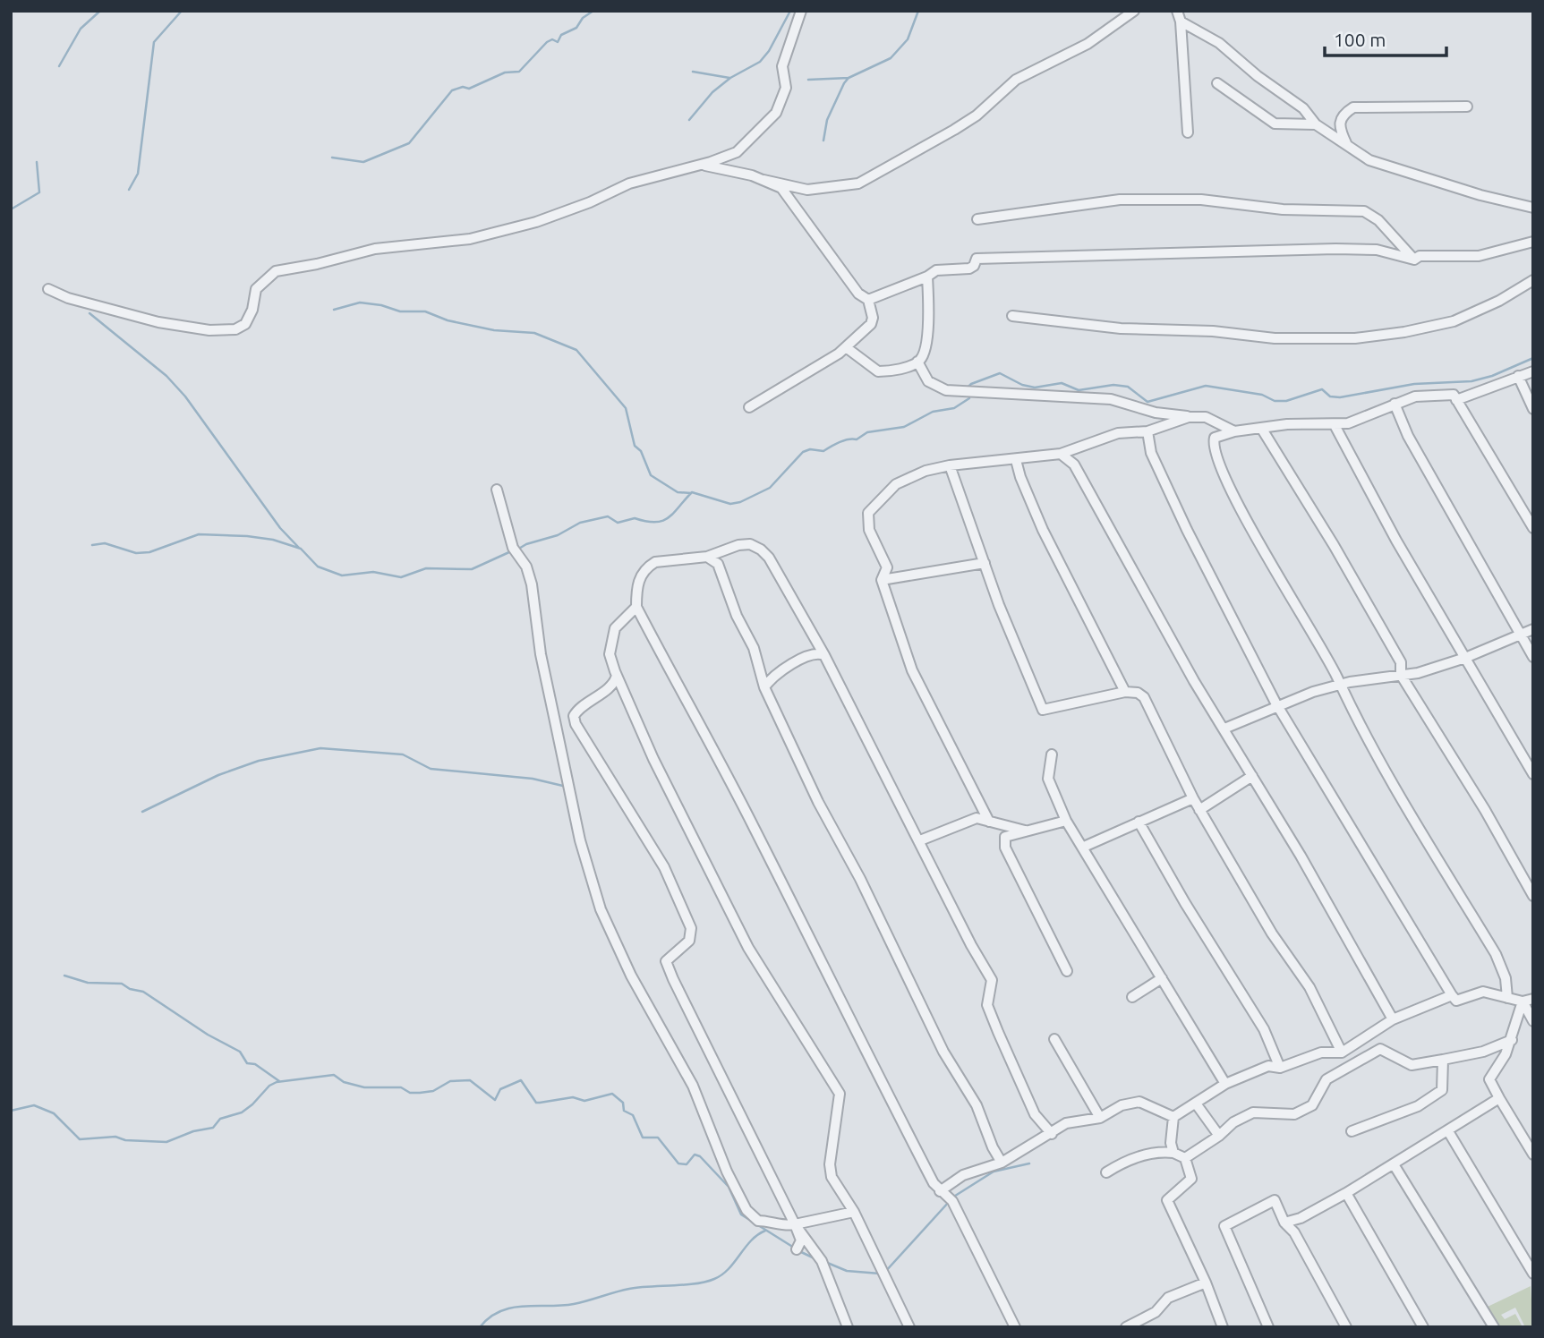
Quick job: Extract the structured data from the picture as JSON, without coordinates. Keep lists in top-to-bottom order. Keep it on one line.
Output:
{"scale_bar":"100 m"}
